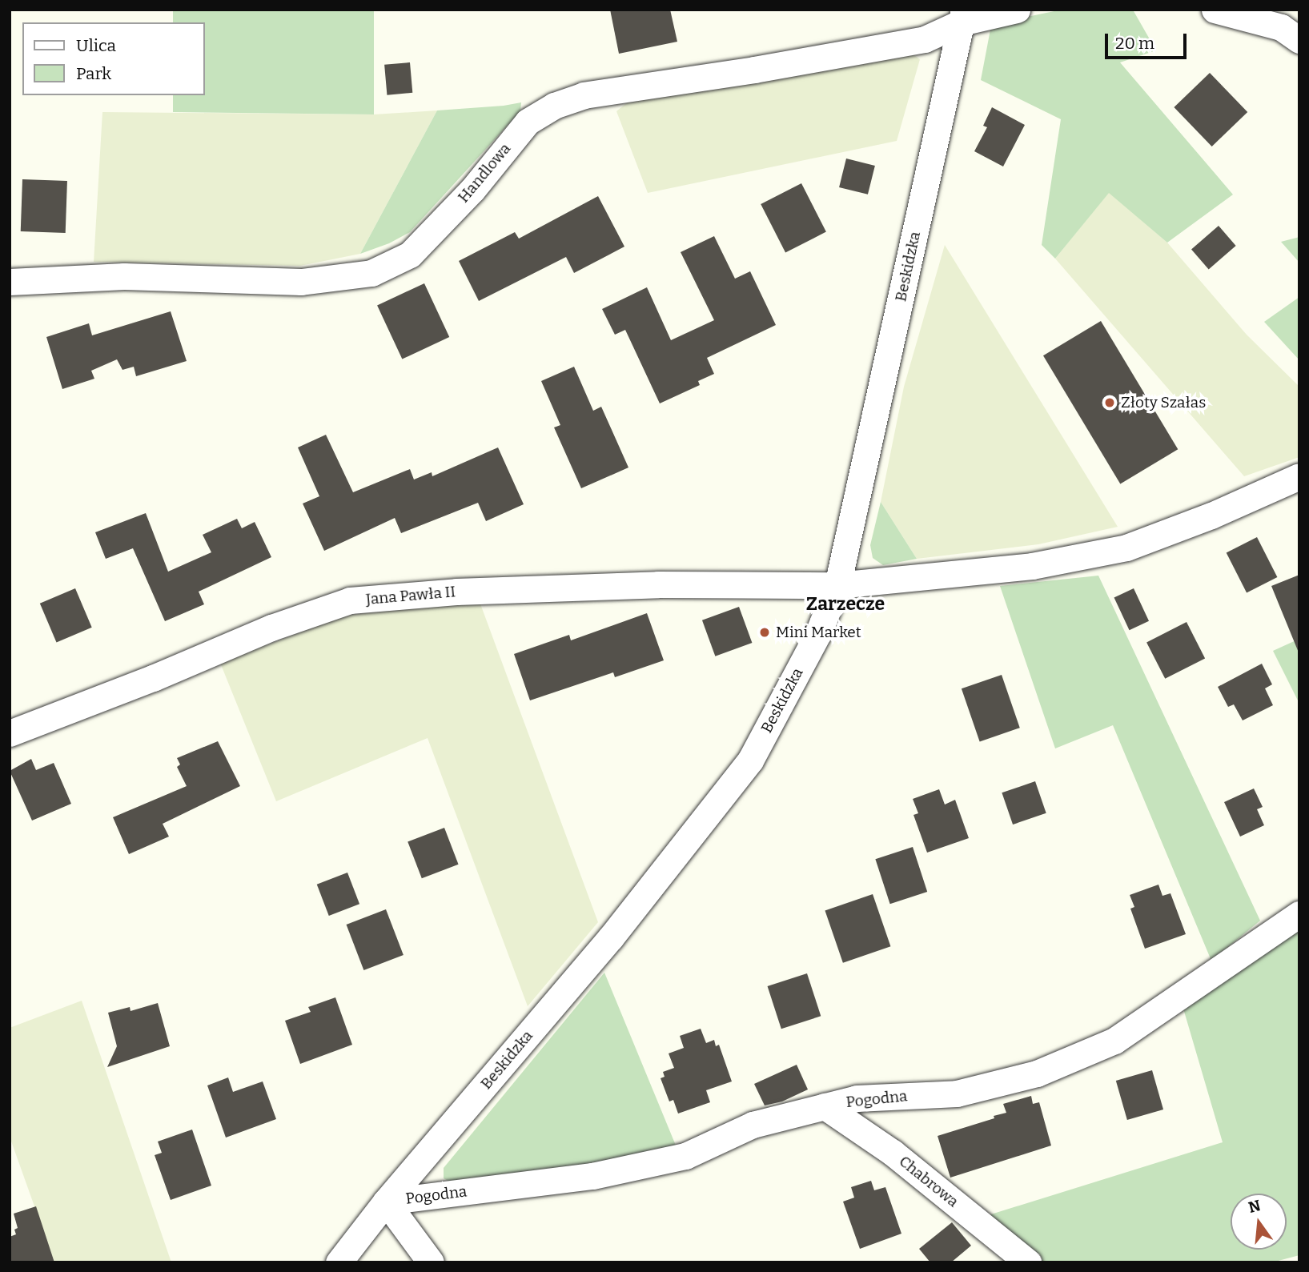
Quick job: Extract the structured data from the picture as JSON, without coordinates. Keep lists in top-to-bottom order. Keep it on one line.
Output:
{"streets":{"street":["Handlowa","Beskidzka","Jana Pawła II","Pogodna","Chabrowa"]},"crossings":[["Handlowa","Beskidzka"],["Beskidzka","Jana Pawła II"],["Beskidzka","Pogodna"],["Pogodna","Chabrowa"]],"districts":["Zarzecze"],"places":["Złoty Szałas","Mini Market"],"legend":["Ulica","Park"],"scale_bar":"20 m","north":"top"}
